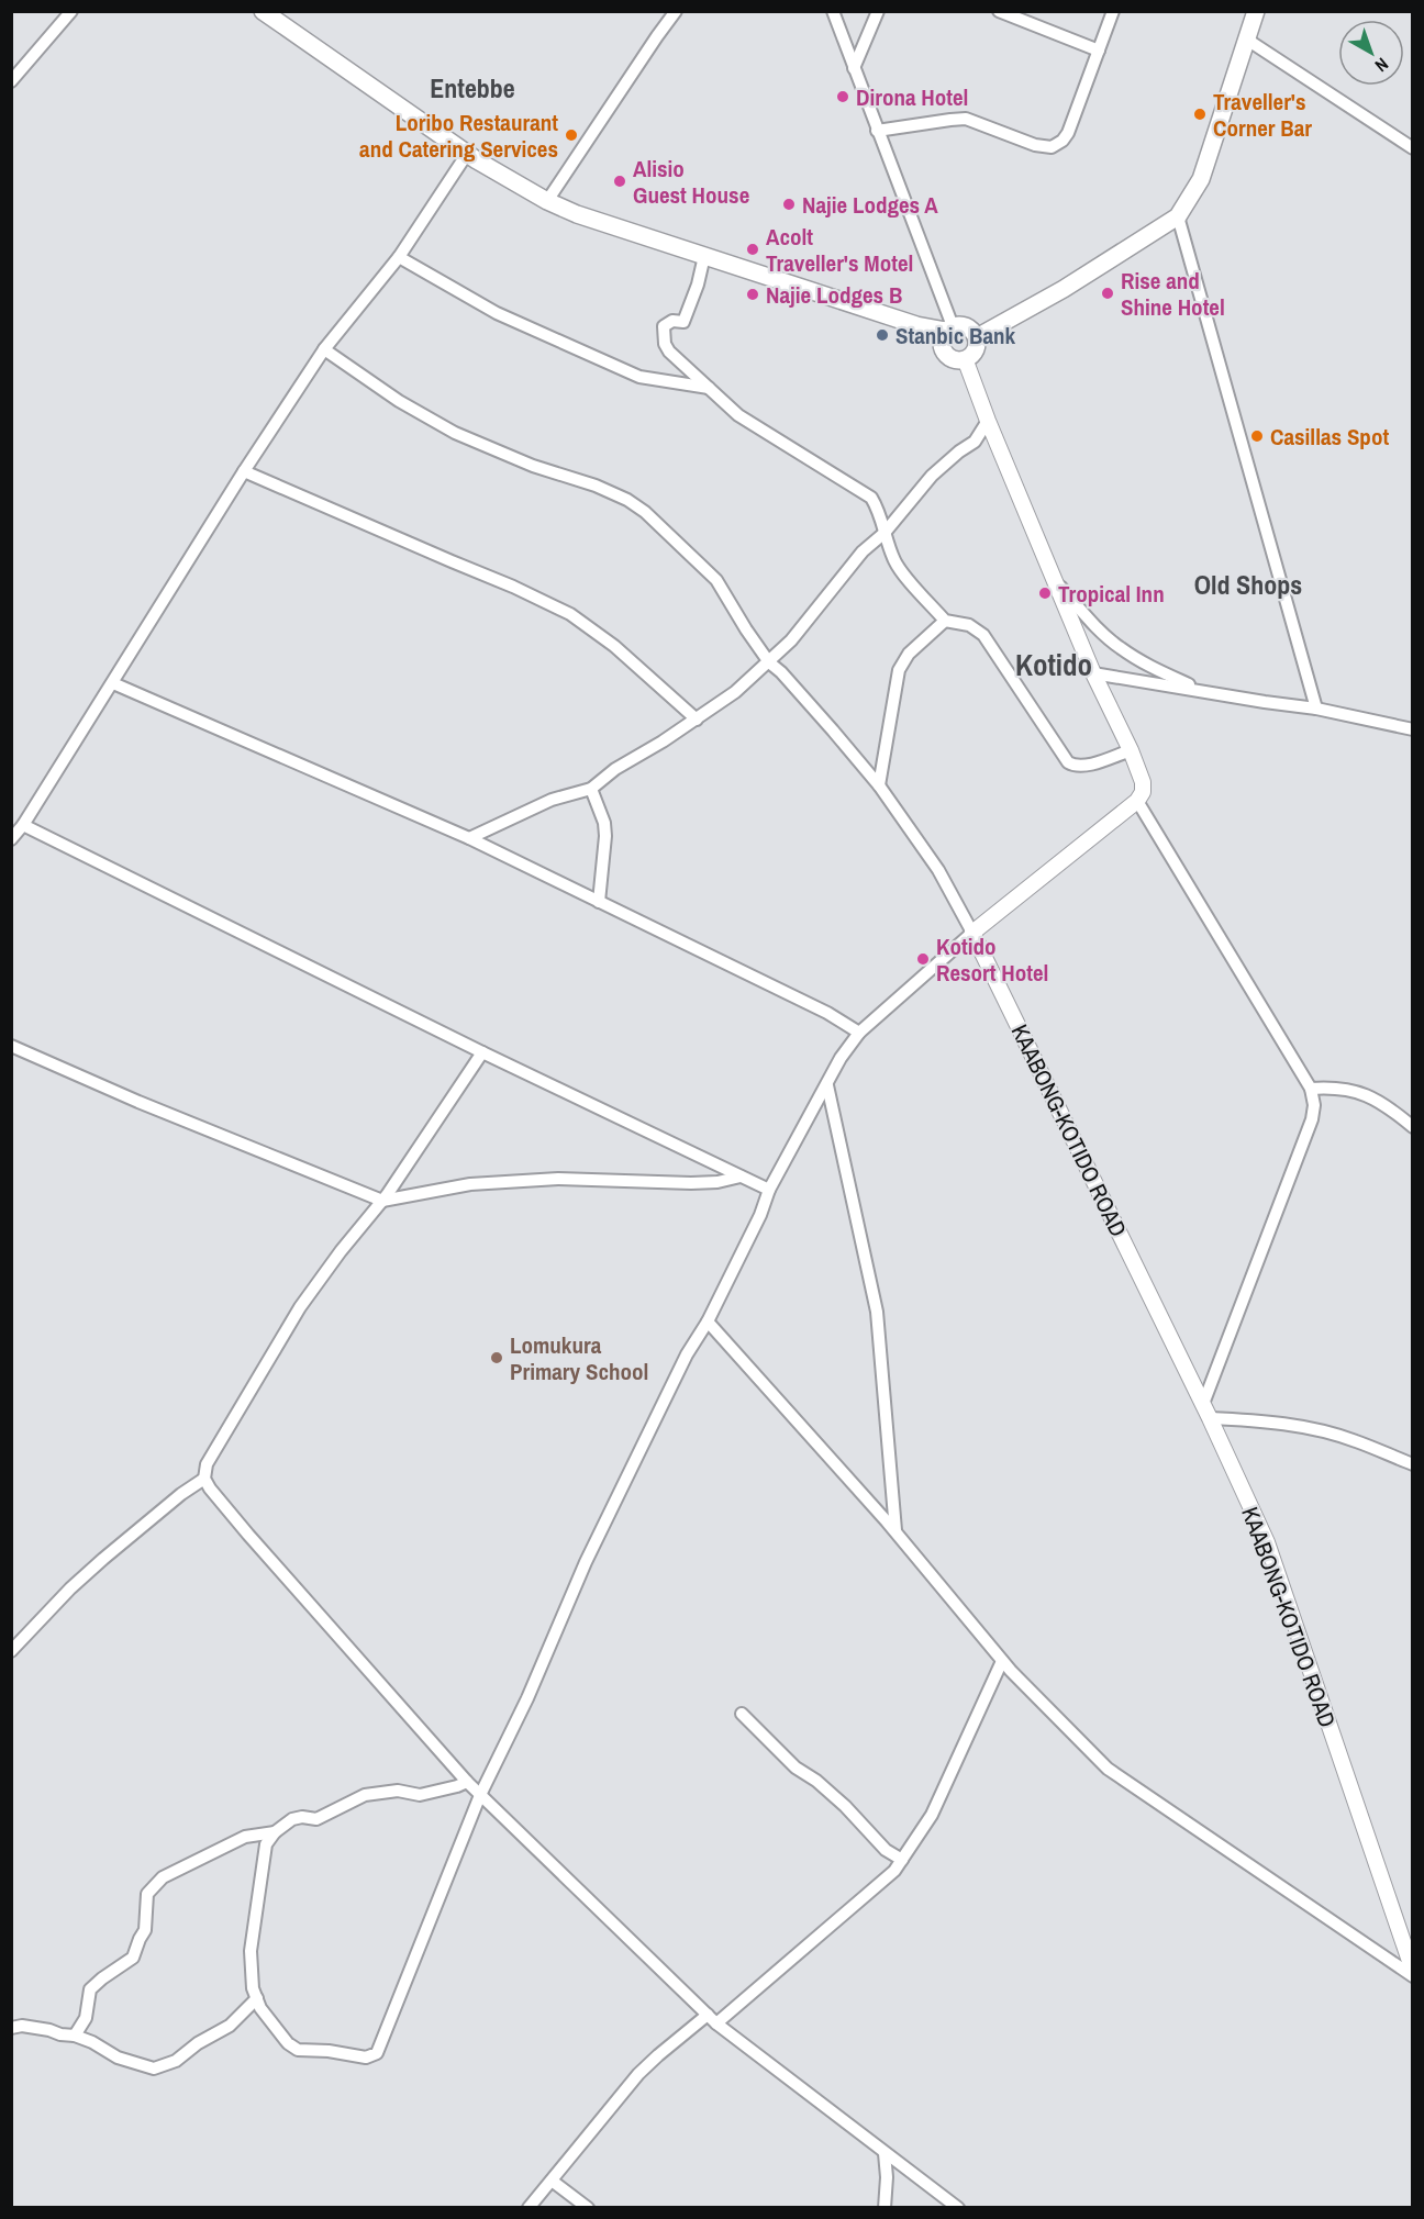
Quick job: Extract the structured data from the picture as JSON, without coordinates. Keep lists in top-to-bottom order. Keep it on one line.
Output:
{"streets":{"street":["KAABONG-KOTIDO ROAD"]},"districts":["Entebbe","Old Shops","Kotido"],"places":["Dirona Hotel","Traveller's Corner Bar","Loribo Restaurant and Catering Services","Alisio Guest House","Najie Lodges A","Acolt Traveller's Motel","Rise and Shine Hotel","Najie Lodges B","Stanbic Bank","Casillas Spot","Tropical Inn","Kotido Resort Hotel","Lomukura Primary School"],"north":"bottom right"}
